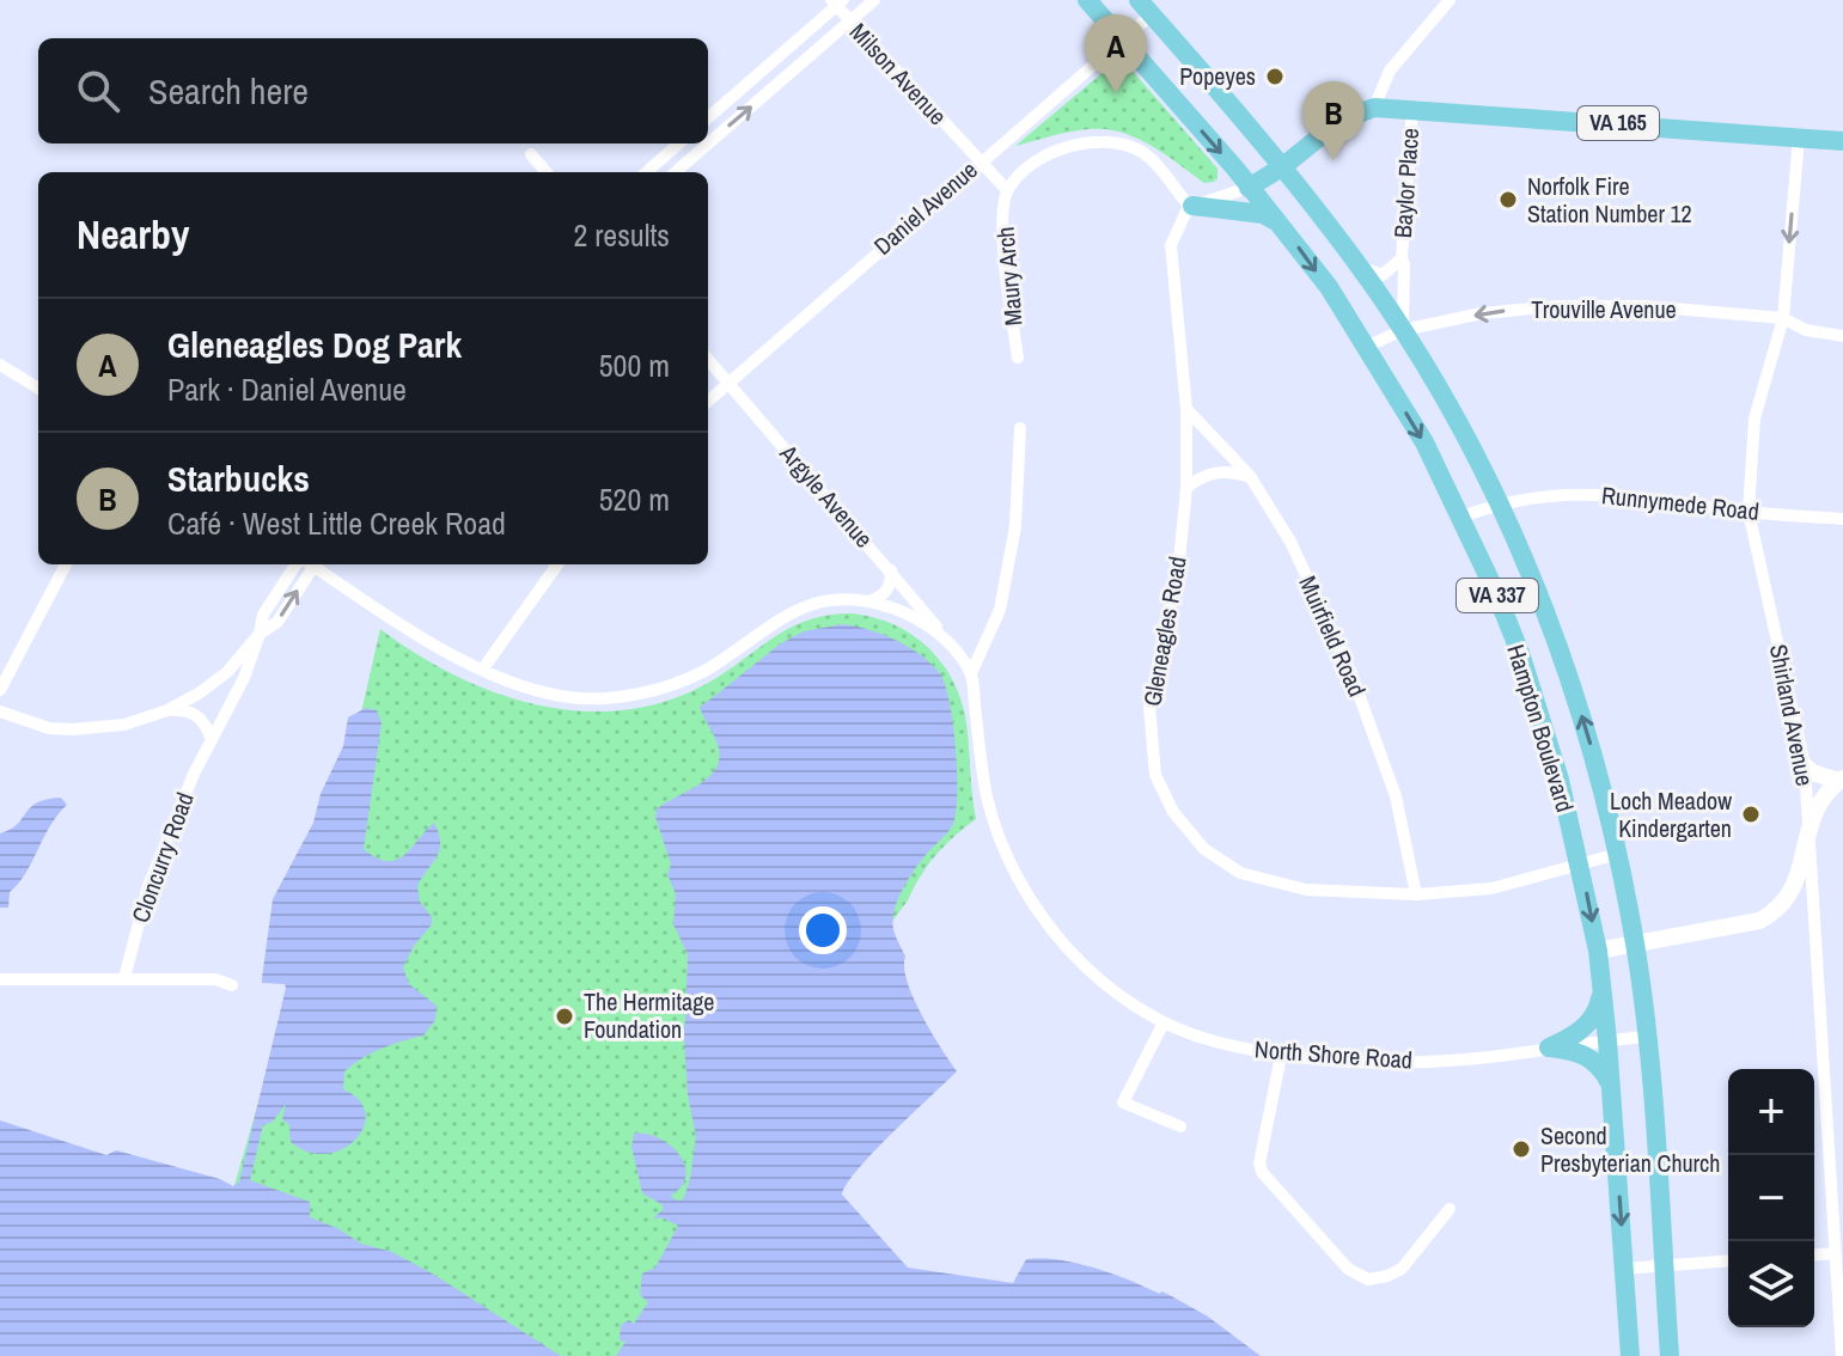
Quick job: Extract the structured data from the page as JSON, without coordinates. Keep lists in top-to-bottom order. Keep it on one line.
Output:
{"streets":{"main road":["VA 165","VA 337","Hampton Boulevard"],"street":["Milson Avenue","Baylor Place","Daniel Avenue","Maury Arch","Trouville Avenue","Argyle Avenue","Runnymede Road","Gleneagles Road","Muirfield Road","Shirland Avenue","Cloncurry Road","North Shore Road"]},"crossings":[["Milson Avenue","Daniel Avenue"],["Milson Avenue","Maury Arch"],["VA 165","Baylor Place"],["VA 165","Shirland Avenue"],["VA 165","Hampton Boulevard"],["Baylor Place","Trouville Avenue"],["Baylor Place","Hampton Boulevard"],["Daniel Avenue","Argyle Avenue"],["Daniel Avenue","Hampton Boulevard"],["Trouville Avenue","Shirland Avenue"],["Trouville Avenue","Hampton Boulevard"],["Argyle Avenue","North Shore Road"],["Runnymede Road","Shirland Avenue"],["Runnymede Road","Hampton Boulevard"],["Gleneagles Road","Muirfield Road"],["Gleneagles Road","Hampton Boulevard"],["Hampton Boulevard","North Shore Road"]],"one_way":["Trouville Avenue"],"places":["Popeyes","Norfolk Fire Station Number 12","Loch Meadow Kindergarten","The Hermitage Foundation","Second Presbyterian Church"],"page":{"pins":["A","B"],"search":"Search here","heading":["Nearby","2 results"],"list":[{"mark":"A","name":"Gleneagles Dog Park","note":"Park · Daniel Avenue","value":"500 m"},{"mark":"B","name":"Starbucks","note":"Café · West Little Creek Road","value":"520 m"}],"map_buttons":["+","−"]}}
